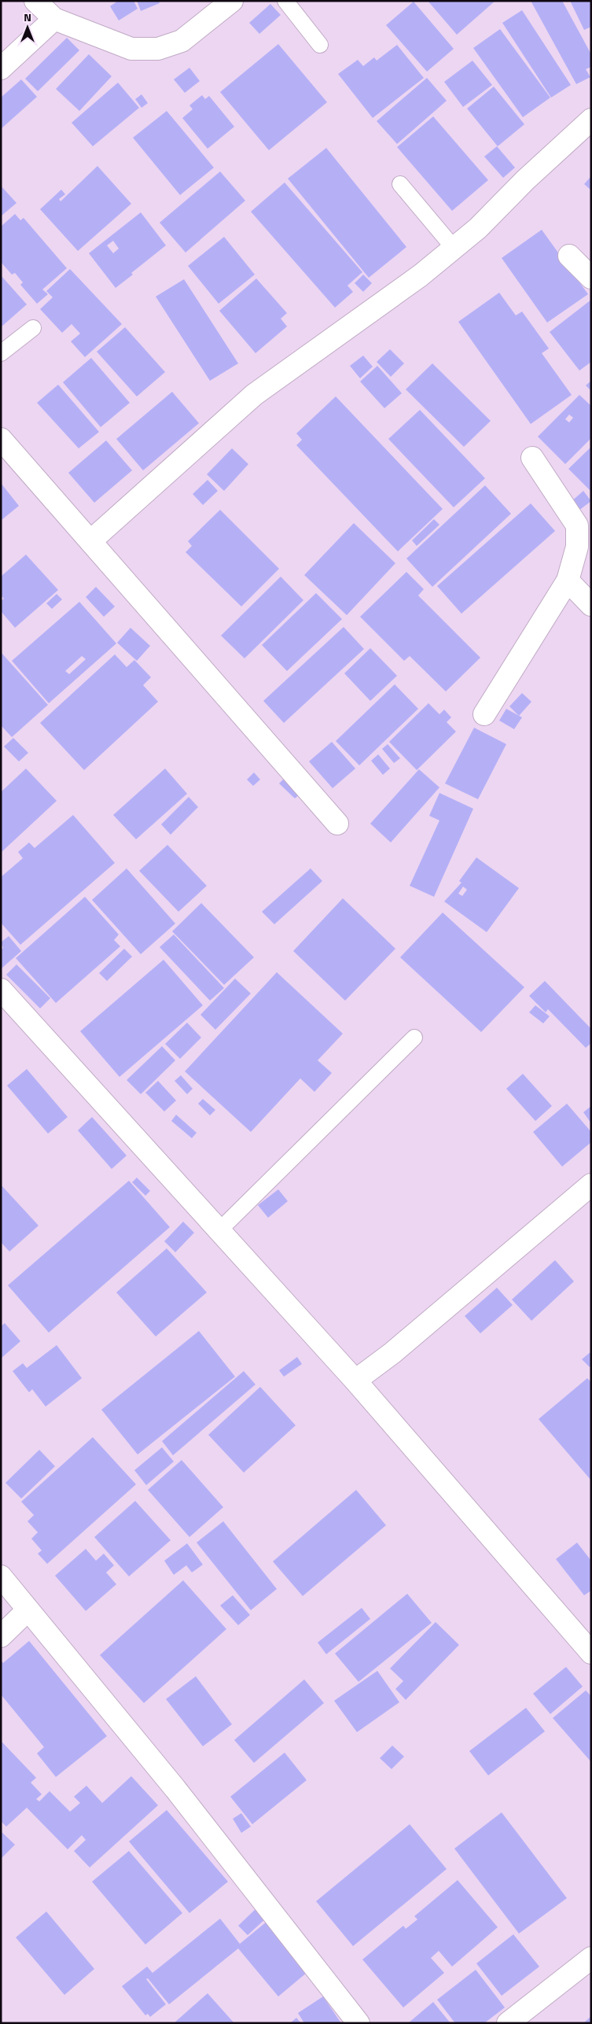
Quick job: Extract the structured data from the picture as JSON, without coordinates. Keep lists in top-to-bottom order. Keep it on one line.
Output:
{"north":"top"}
